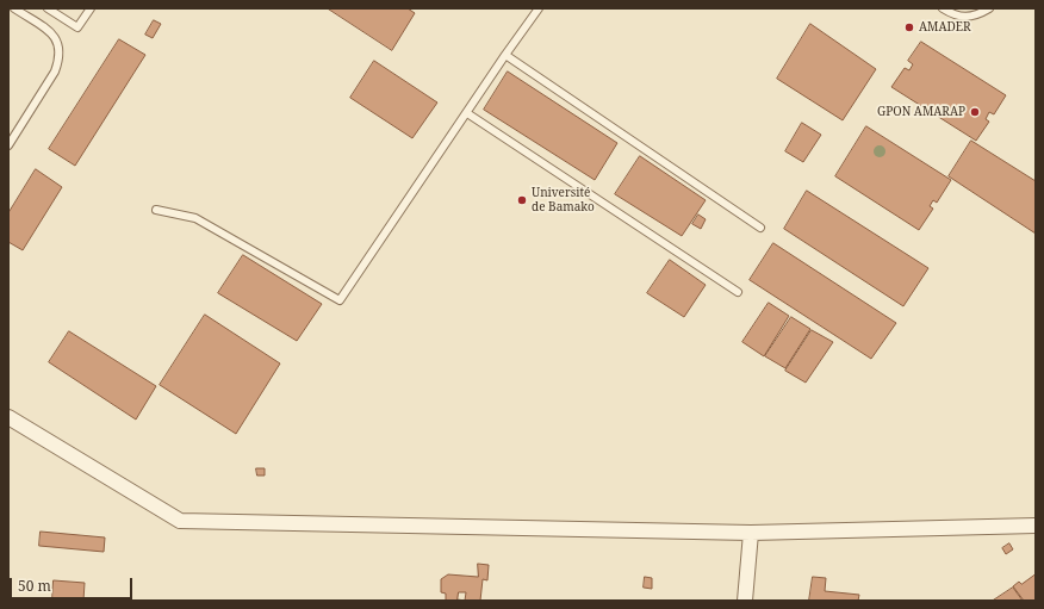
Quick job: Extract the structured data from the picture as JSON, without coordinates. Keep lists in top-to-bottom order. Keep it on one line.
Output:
{"places":["AMADER","GPON AMARAP","Université de Bamako"],"scale_bar":"50 m"}
